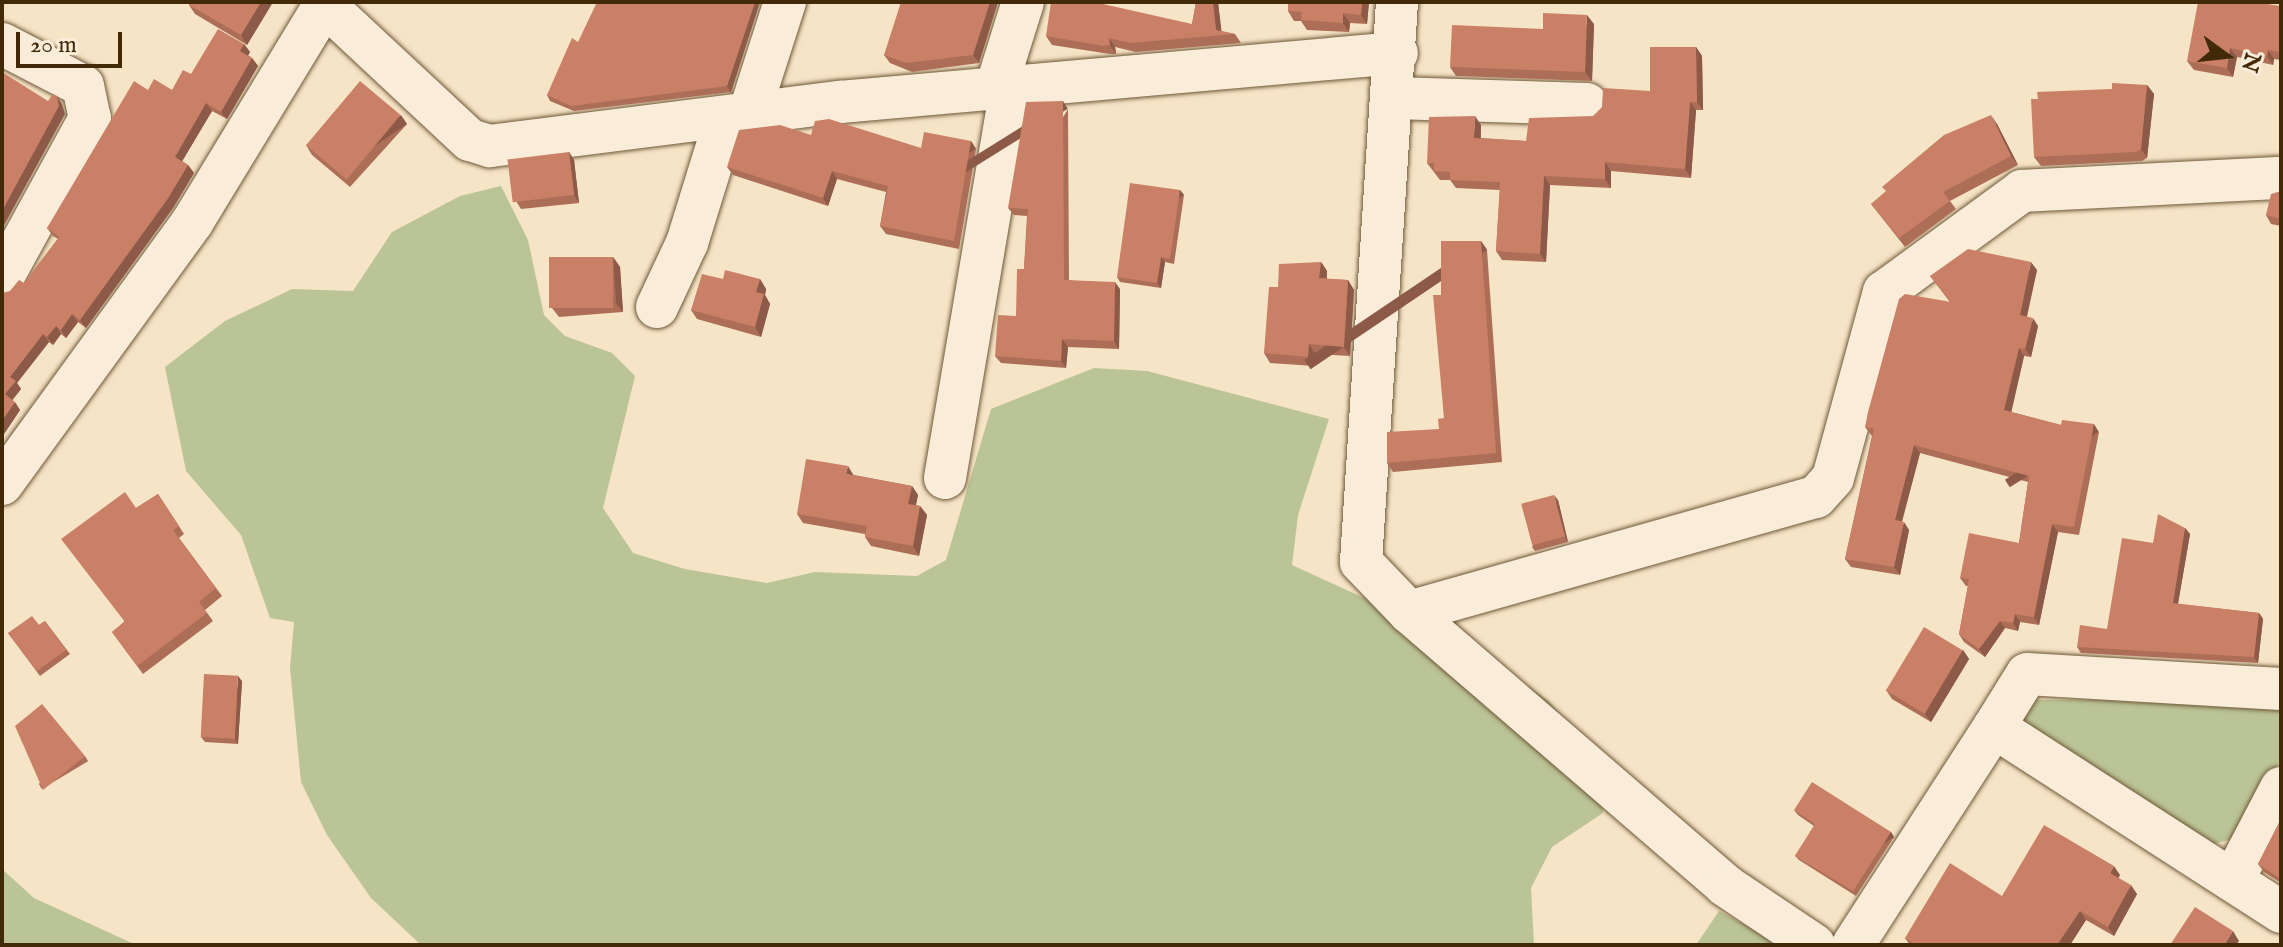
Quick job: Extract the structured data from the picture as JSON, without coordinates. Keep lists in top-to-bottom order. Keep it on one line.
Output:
{"scale_bar":"20 m","north":"right"}
